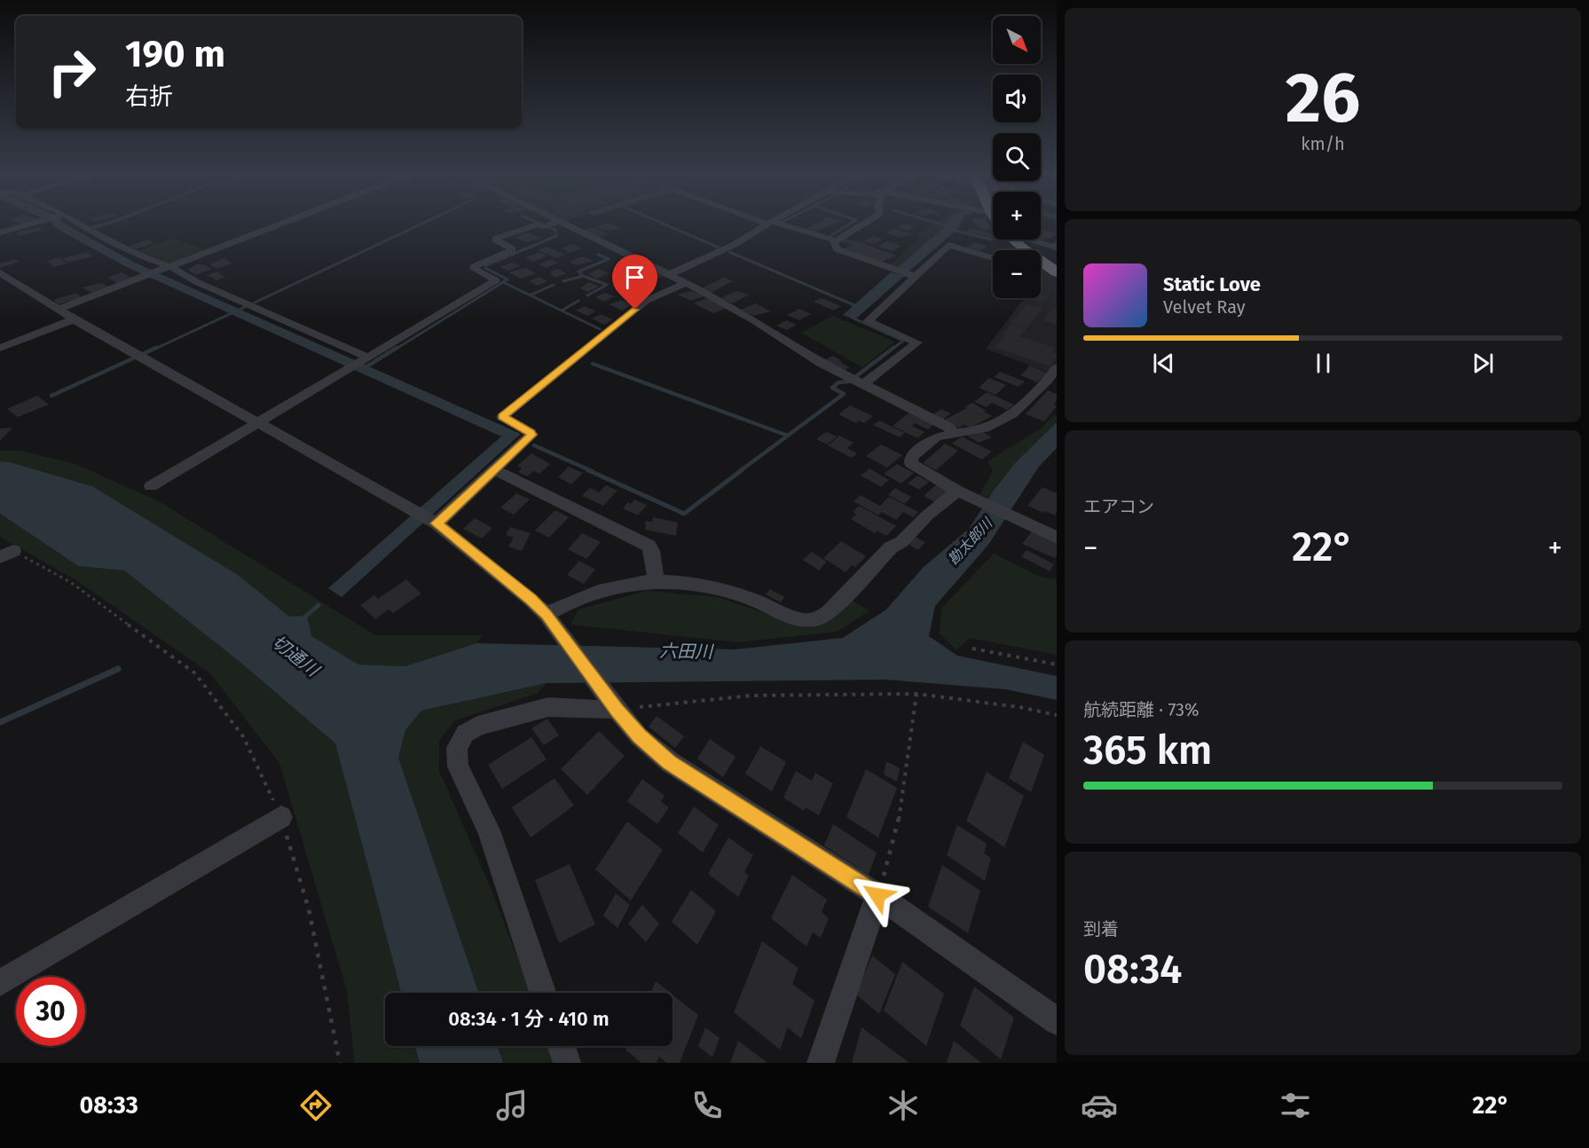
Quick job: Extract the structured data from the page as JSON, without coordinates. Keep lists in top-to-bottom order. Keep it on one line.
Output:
{"water":["勘太郎川","六田川","切通川"],"north":"bottom right","page":{"tile":[["26","km/h"],"エアコン",["航続距離 · 73%","365 km"],["到着","08:34"]],"map_buttons":["+","−"],"turn":["190 m","右折"],"song":["Static Love","Velvet Ray"],"heat":["−","22°","+"],"limit":"30","trip":"08:34 · 1 分 · 410 m","tabs":["08:33","22°"]}}
